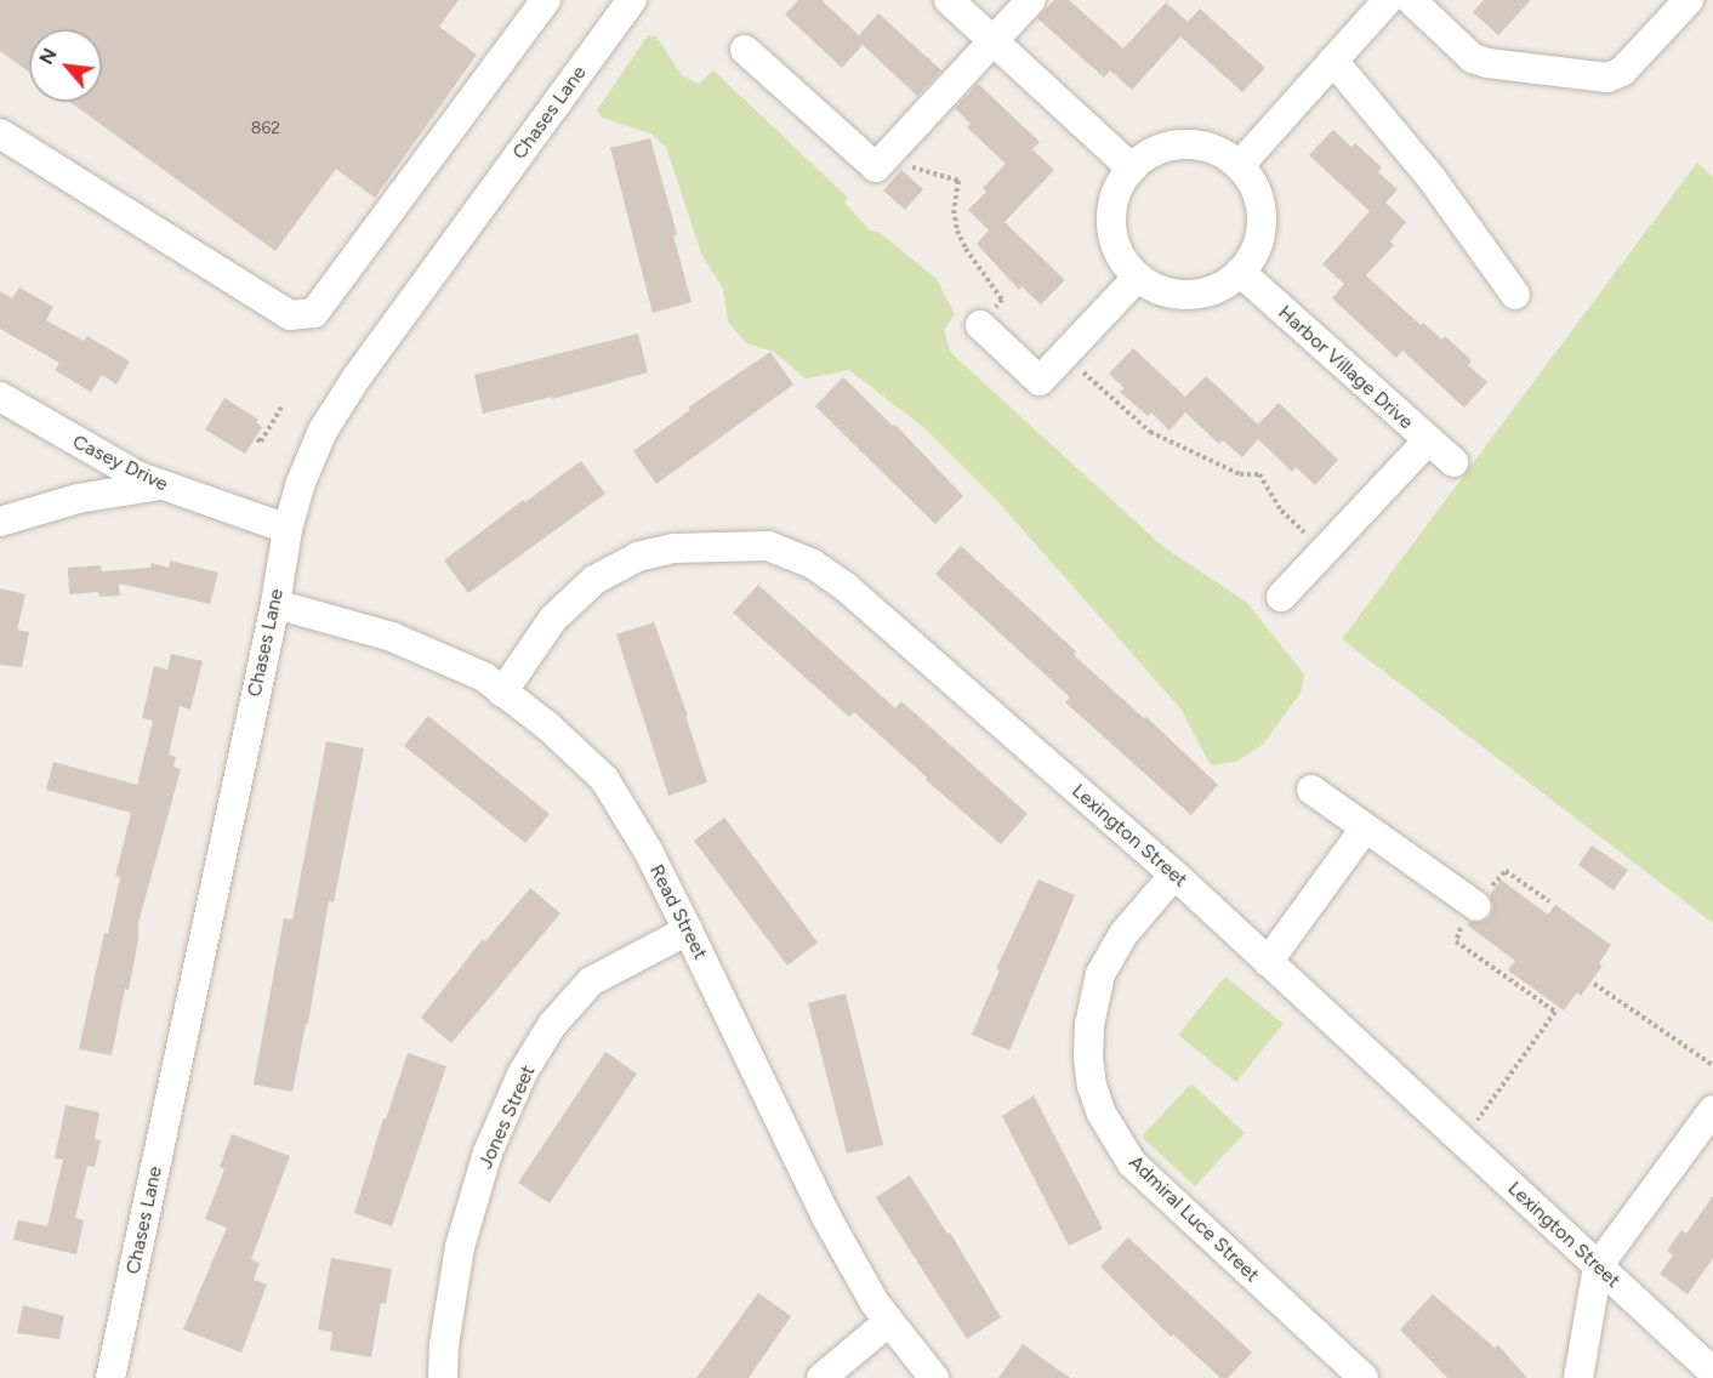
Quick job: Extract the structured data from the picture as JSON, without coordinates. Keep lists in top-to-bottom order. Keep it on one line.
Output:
{"streets":{"street":["Chases Lane","Harbor Village Drive","Casey Drive","Lexington Street","Read Street","Jones Street","Admiral Luce Street"]},"crossings":[["Chases Lane","Casey Drive"],["Chases Lane","Read Street"],["Lexington Street","Read Street"],["Lexington Street","Admiral Luce Street"],["Read Street","Jones Street"]],"house_numbers":["862"],"north":"top left"}
